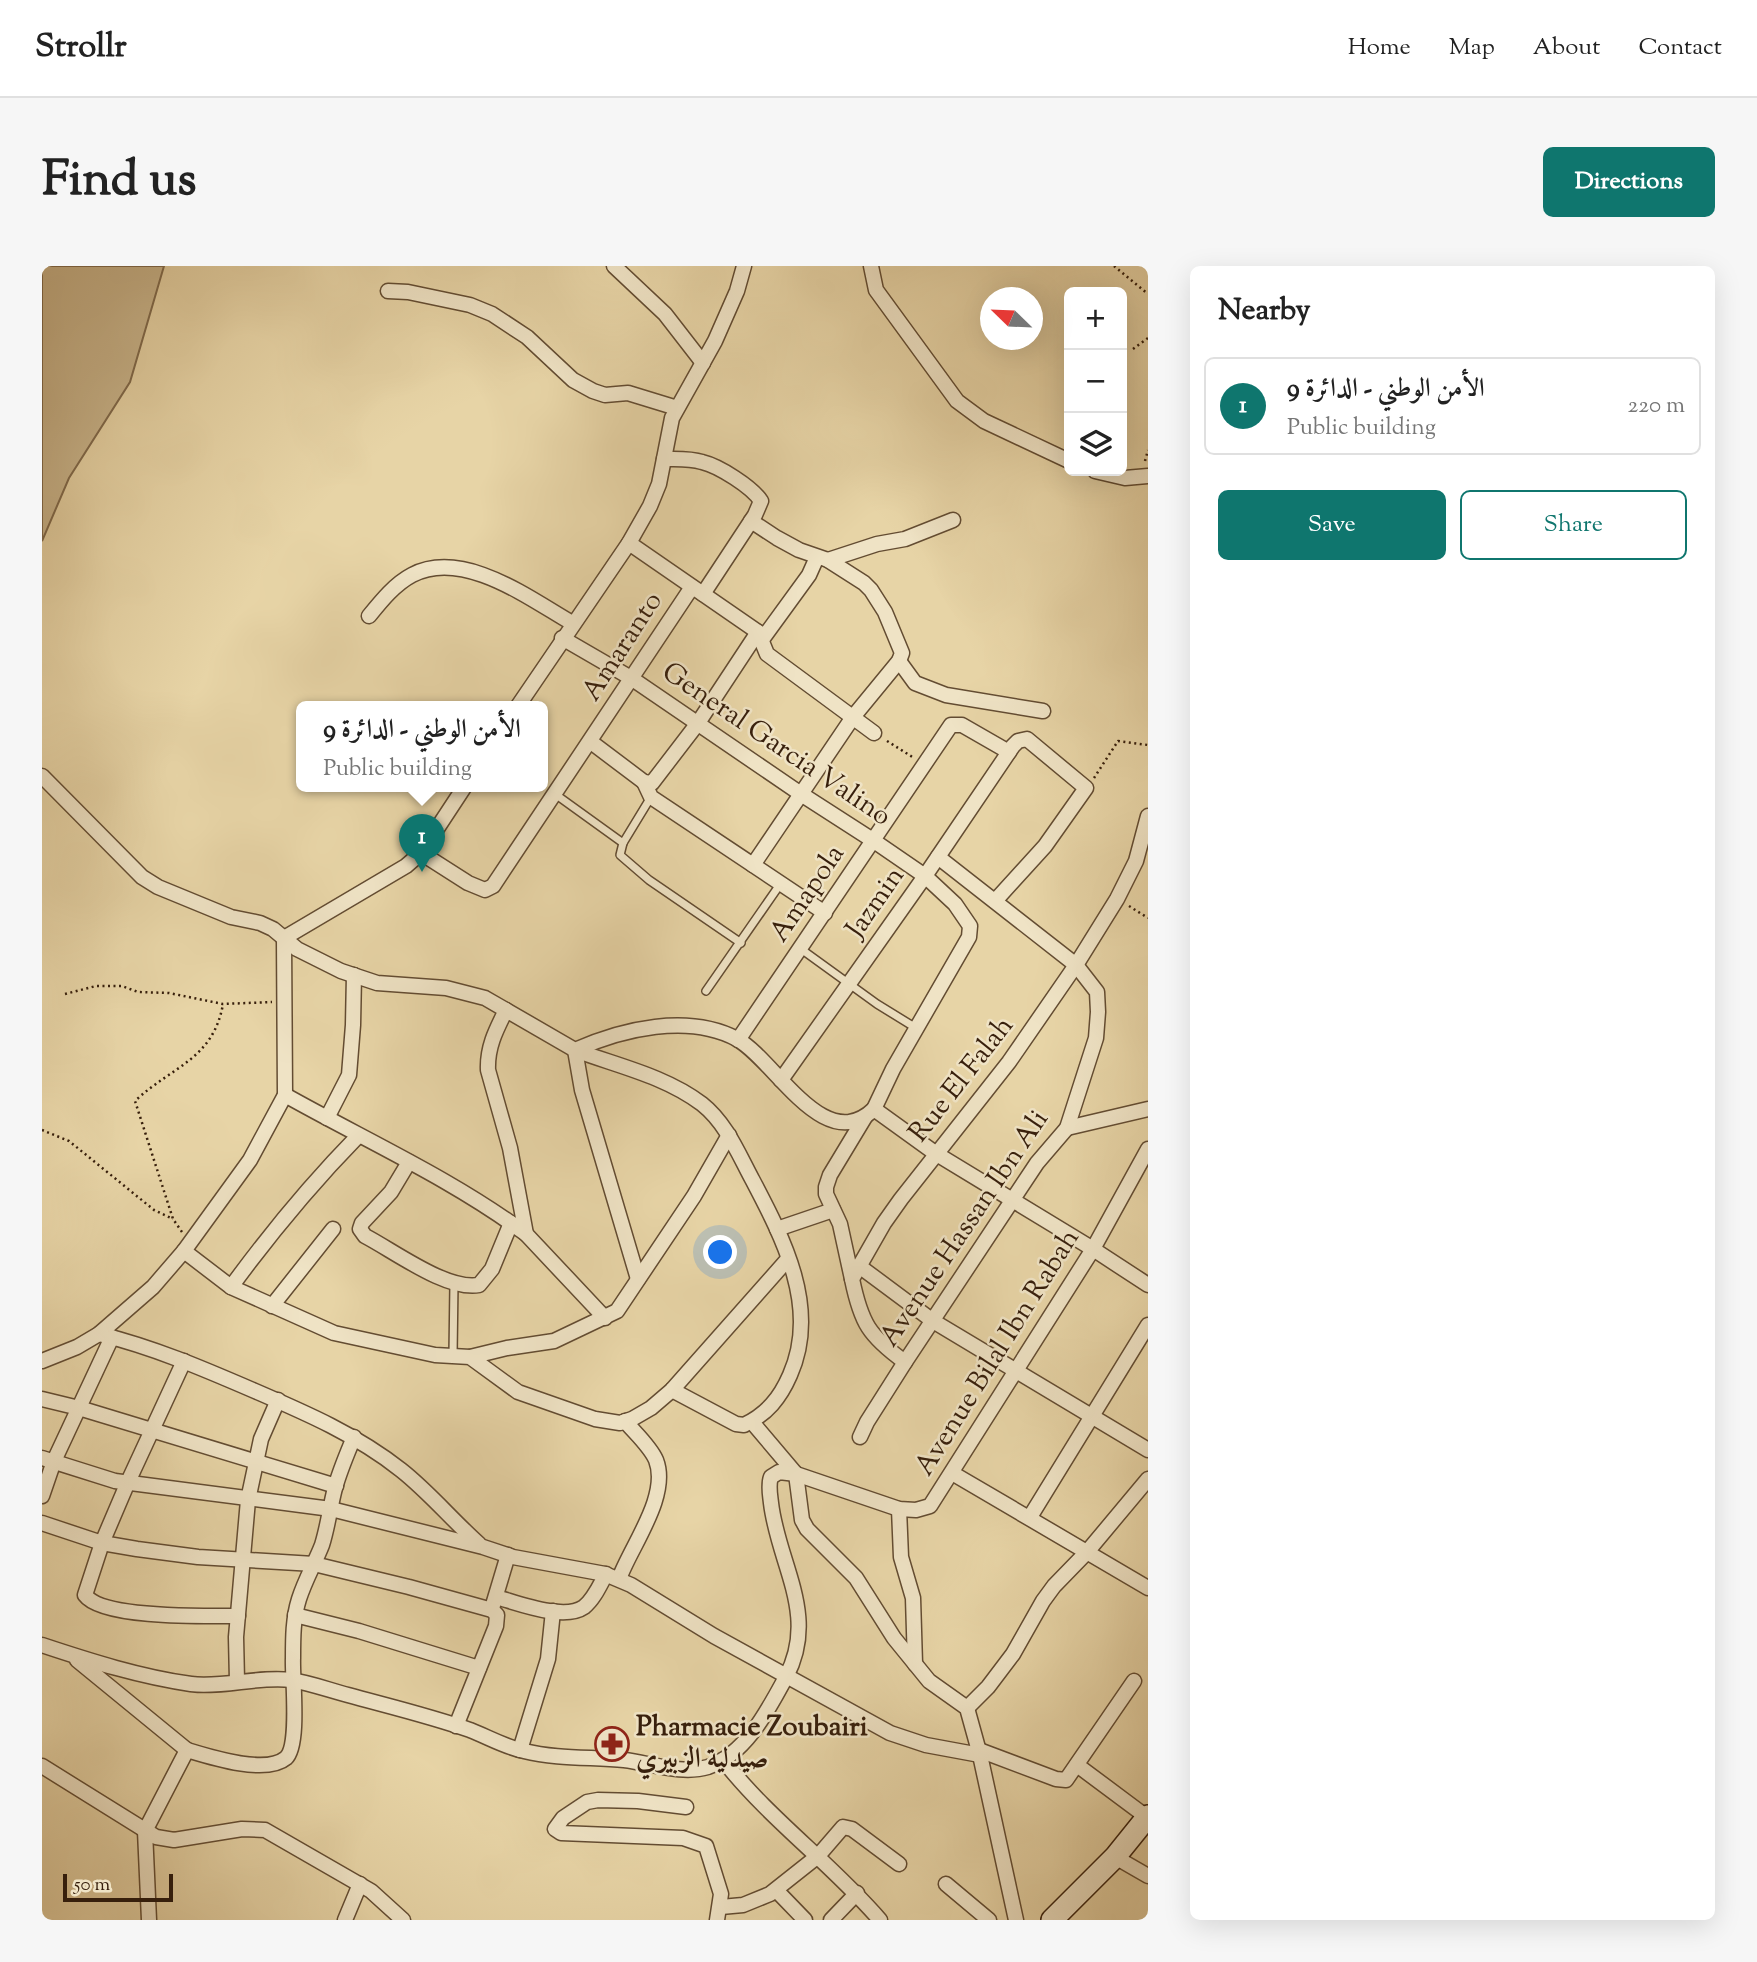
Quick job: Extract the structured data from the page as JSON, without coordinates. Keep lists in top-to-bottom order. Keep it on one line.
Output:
{"streets":{"street":["Amaranto","General Garcia Valino","Amapola","Jazmin","Rue El Falah","Avenue Hassan Ibn Ali","Avenue Bilal Ibn Rabah"]},"crossings":[["Amaranto","General Garcia Valino"],["General Garcia Valino","Amapola"],["General Garcia Valino","Jazmin"],["Amapola","Jazmin"],["Jazmin","Avenue Hassan Ibn Ali"],["Rue El Falah","Avenue Hassan Ibn Ali"]],"places":{"pharmacy":["Pharmacie Zoubairi صيدلية الزبيري"]},"scale_bar":"50 m","north":"top left","page":{"header":"Strollr","nav":["Home","Map","About","Contact"],"title":"Find us","buttons":["Directions",["Save","Share"]],"heading":"Nearby","map_buttons":["+","−"],"list":[{"mark":"1","name":"الأمن الوطني - الدائرة 9","note":"Public building","value":"220 m"}],"popup":["الأمن الوطني - الدائرة 9","Public building"],"pins":"1","scale":"50 m"}}
